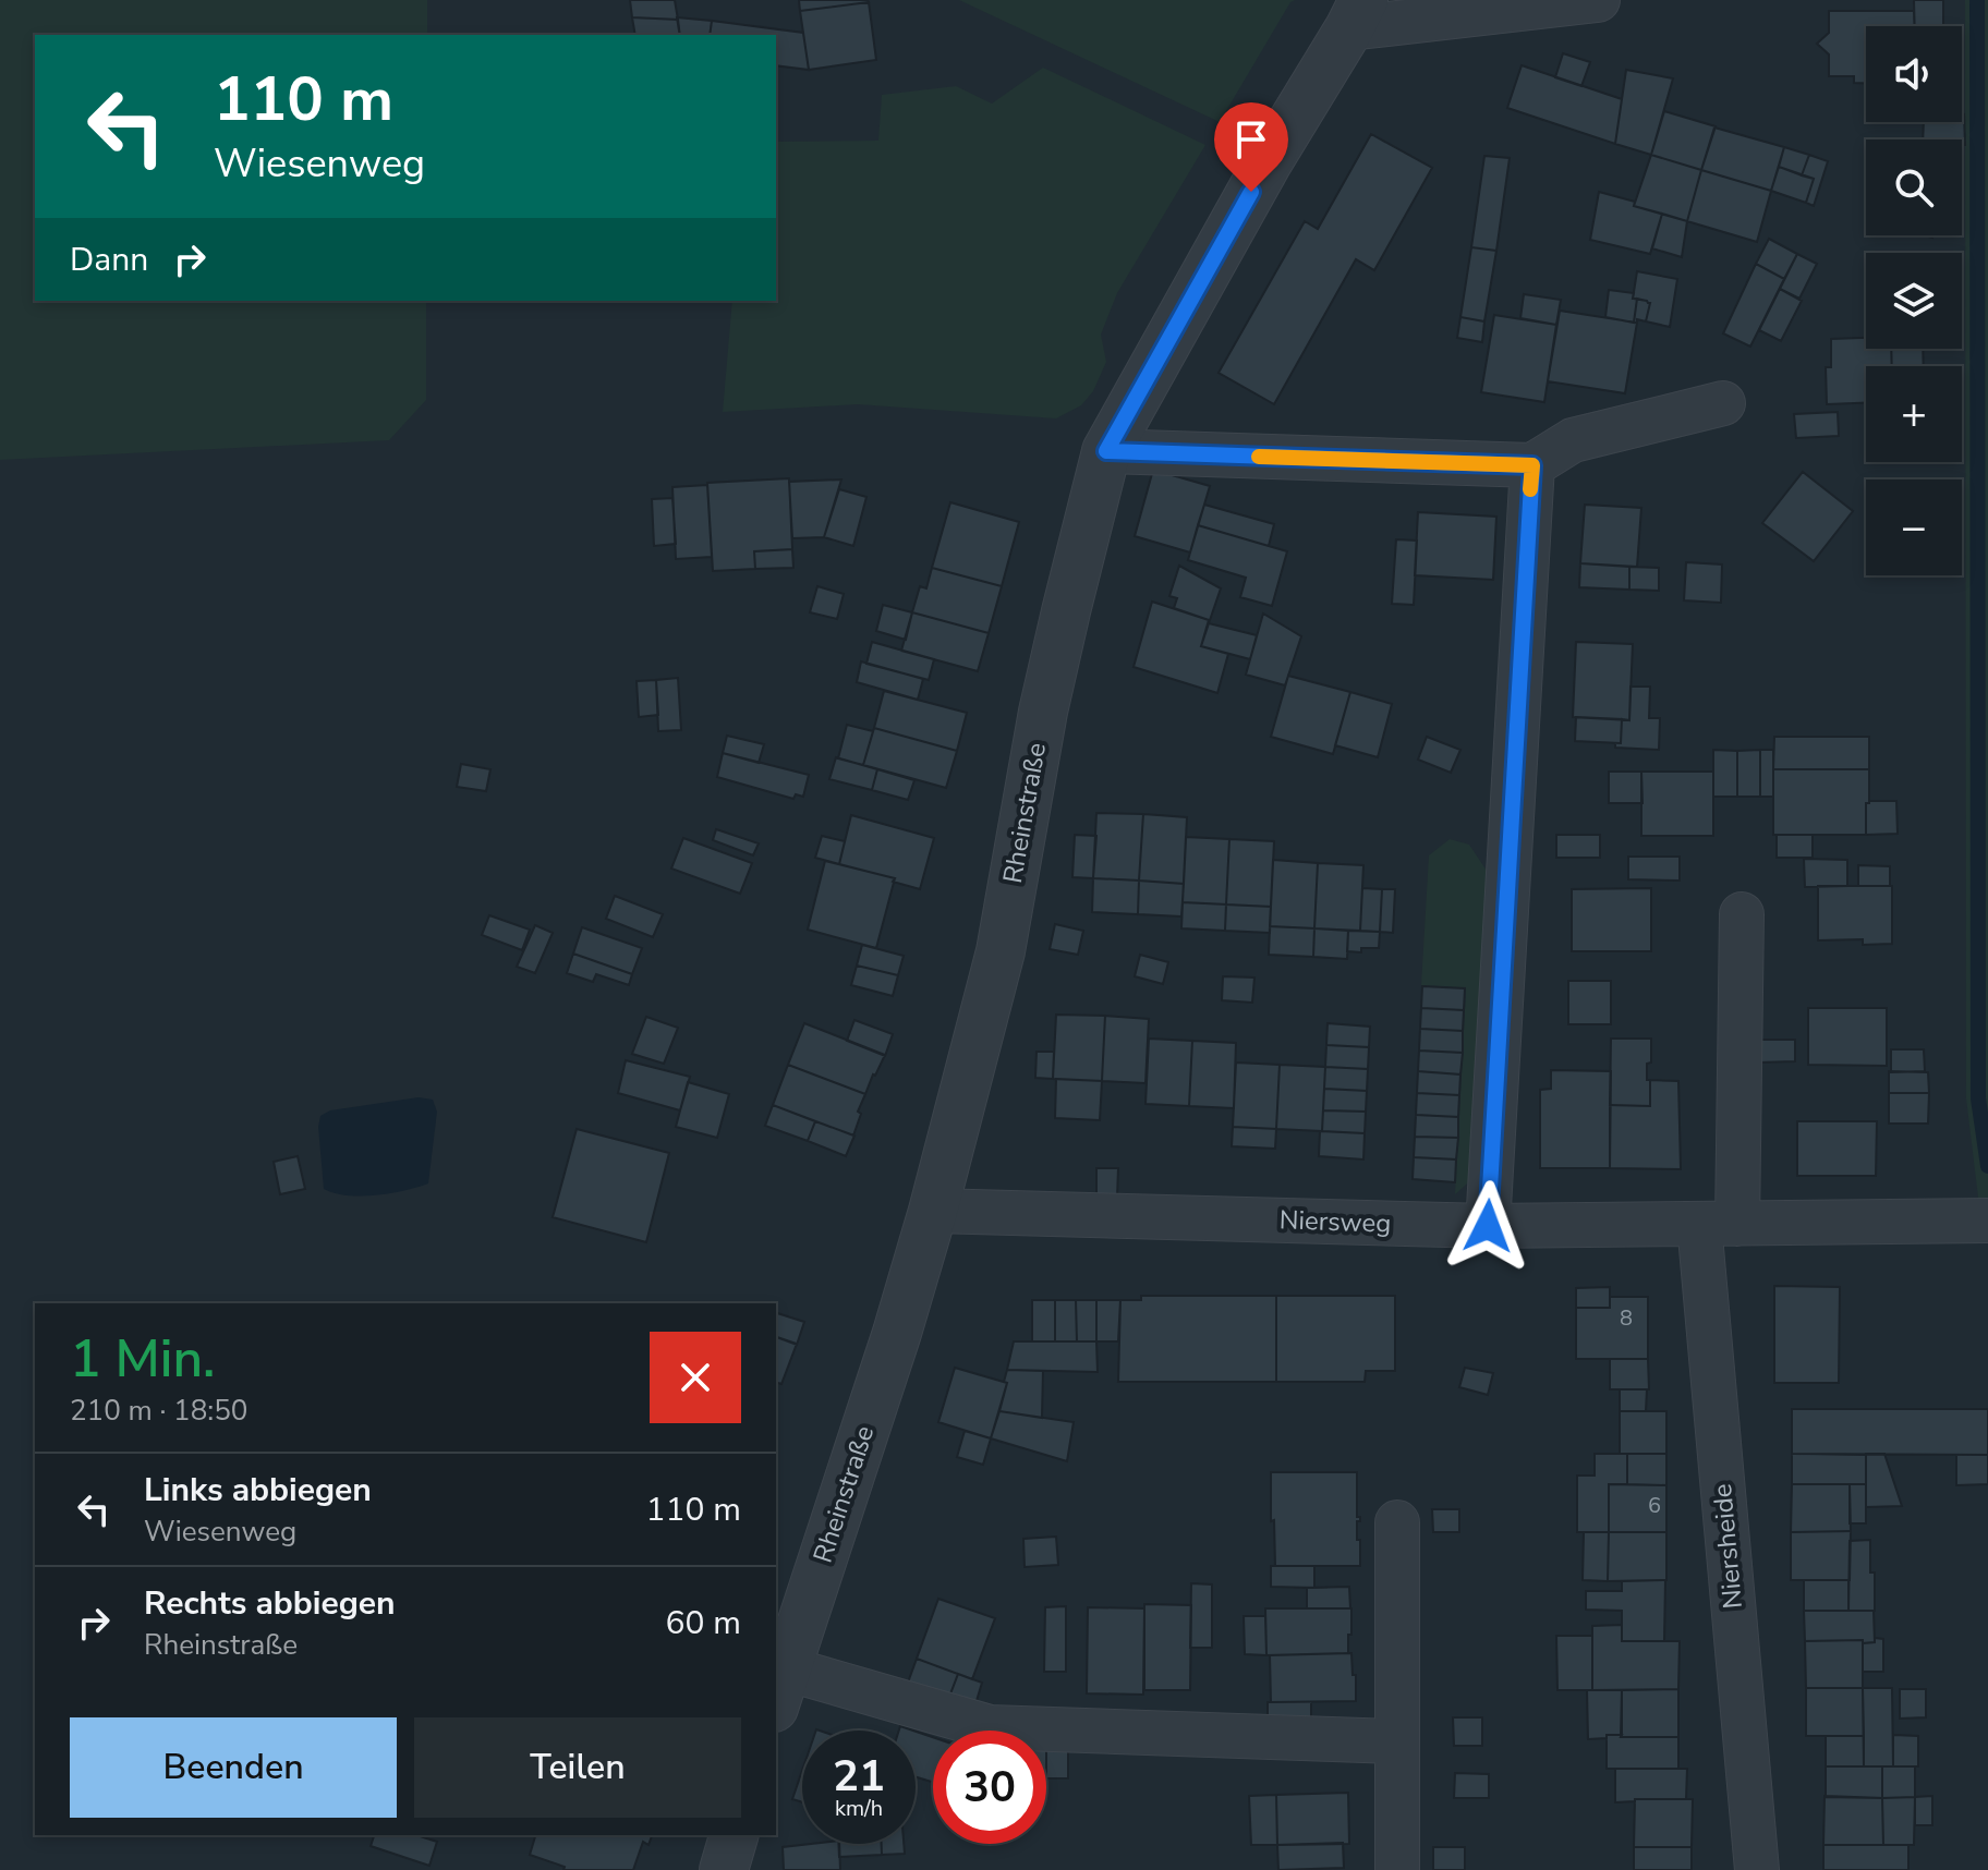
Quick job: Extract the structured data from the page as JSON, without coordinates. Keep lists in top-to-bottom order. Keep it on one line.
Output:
{"streets":{"street":["Rheinstraße","Niersweg","Niersheide"]},"crossings":[["Rheinstraße","Niersweg"],["Niersweg","Niersheide"]],"house_numbers":["8","6"],"page":{"map_buttons":["+","−"],"turn":["110 m","Wiesenweg"],"then":"Dann","heading":["1 Min.","210 m · 18:50"],"list":[{"name":"Links abbiegen","note":"Wiesenweg","value":"110 m"},{"name":"Rechts abbiegen","note":"Rheinstraße","value":"60 m"}],"buttons":["Beenden","Teilen"],"speed":"21 km/h","limit":"30"}}
